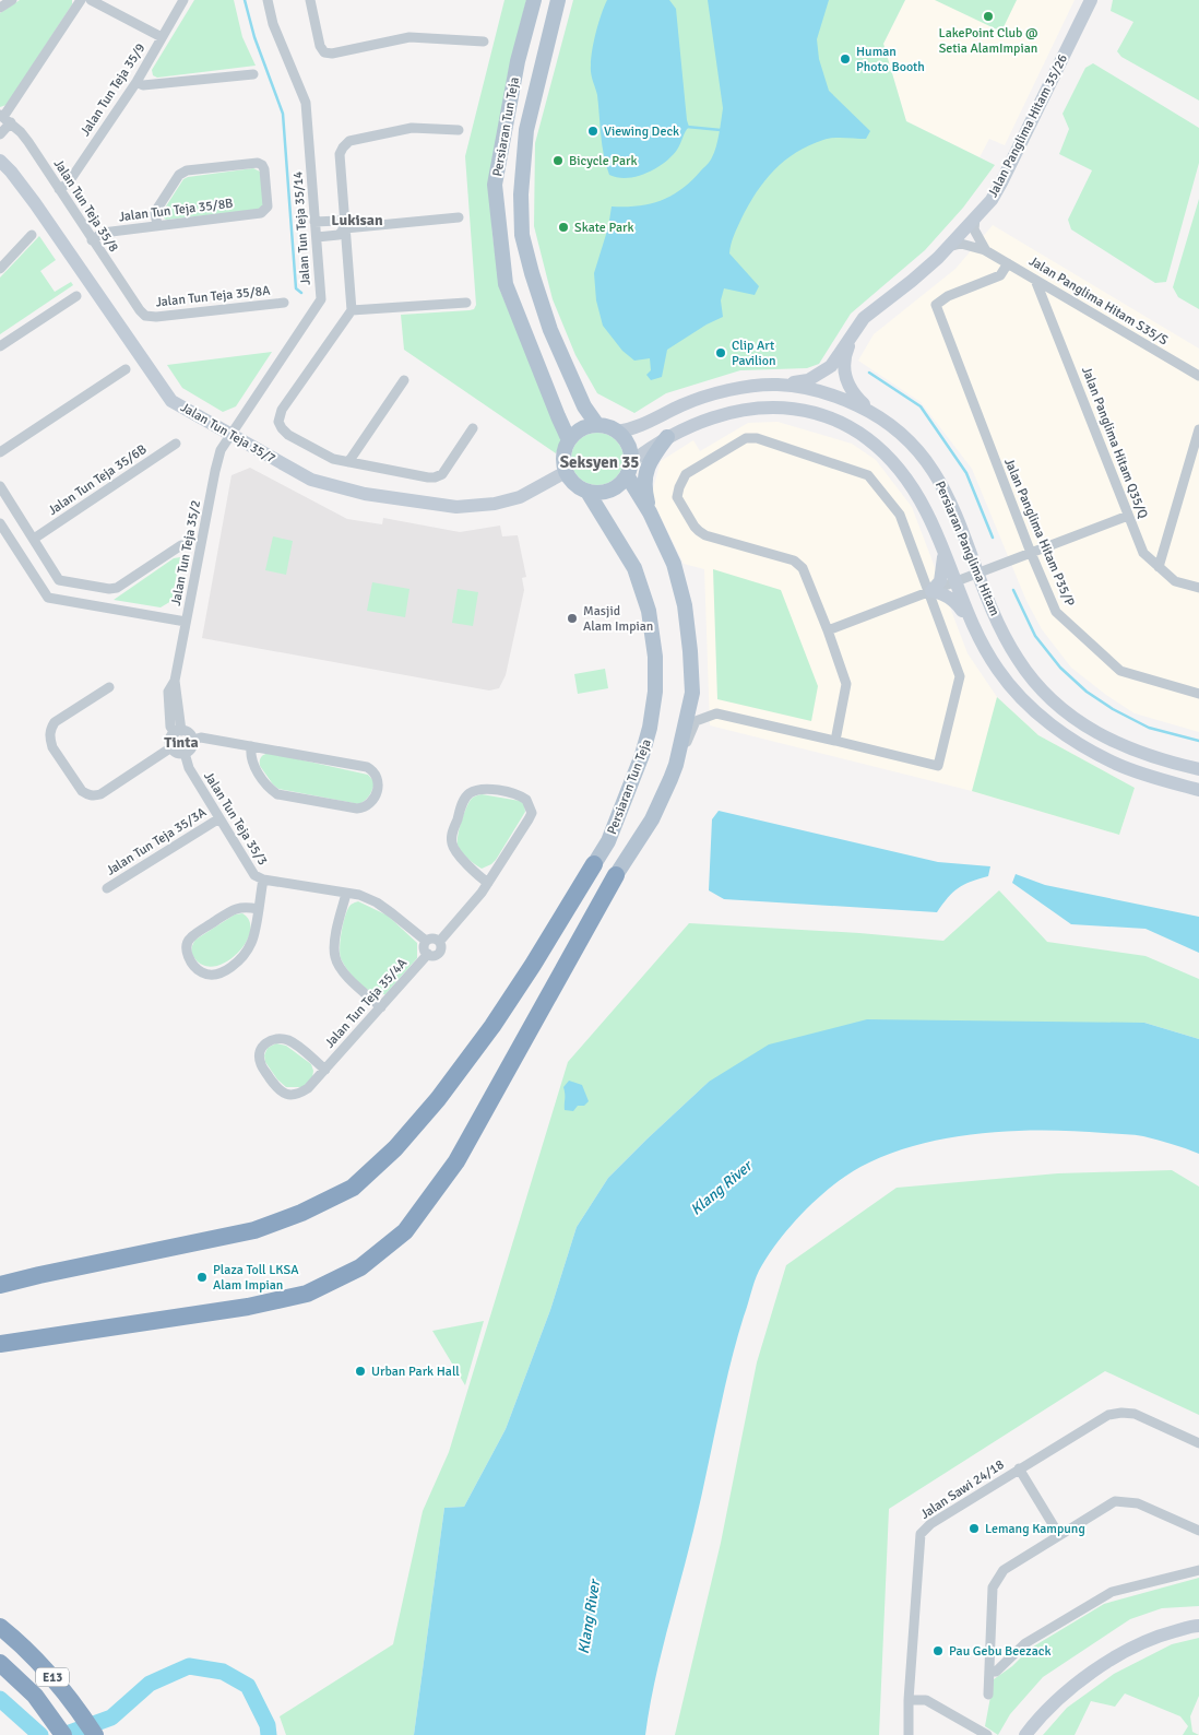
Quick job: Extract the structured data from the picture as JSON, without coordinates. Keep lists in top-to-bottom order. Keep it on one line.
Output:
{"streets":{"highway":["E13"],"main road":["Jalan Panglima Hitam 35/26","Persiaran Tun Teja","Jalan Tun Teja 35/7","Persiaran Panglima Hitam"],"street":["Jalan Tun Teja 35/9","Jalan Tun Teja 35/8","Jalan Tun Teja 35/8B","Jalan Tun Teja 35/14","Jalan Tun Teja 35/8A","Jalan Panglima Hitam S35/S","Jalan Panglima Hitam Q35/Q","Jalan Tun Teja 35/6B","Jalan Panglima Hitam P35/P","Jalan Tun Teja 35/2","Jalan Tun Teja 35/3","Jalan Tun Teja 35/3A","Jalan Tun Teja 35/4A","Jalan Sawi 24/18"]},"crossings":[["Jalan Tun Teja 35/9","Jalan Tun Teja 35/8"],["Jalan Panglima Hitam 35/26","Jalan Panglima Hitam S35/S"],["Jalan Panglima Hitam 35/26","Persiaran Panglima Hitam"],["Persiaran Tun Teja","Jalan Tun Teja 35/7"],["Persiaran Tun Teja","Persiaran Panglima Hitam"],["Jalan Tun Teja 35/8","Jalan Tun Teja 35/8B"],["Jalan Tun Teja 35/8","Jalan Tun Teja 35/8A"],["Jalan Tun Teja 35/14","Jalan Tun Teja 35/7"],["Jalan Tun Teja 35/14","Jalan Tun Teja 35/2"],["Jalan Panglima Hitam S35/S","Jalan Panglima Hitam Q35/Q"],["Jalan Panglima Hitam S35/S","Jalan Panglima Hitam P35/P"],["Jalan Tun Teja 35/7","Persiaran Panglima Hitam"],["Jalan Tun Teja 35/7","Jalan Tun Teja 35/2"],["Jalan Tun Teja 35/2","Jalan Tun Teja 35/3"],["Jalan Tun Teja 35/3","Jalan Tun Teja 35/3A"],["Jalan Tun Teja 35/3","Jalan Tun Teja 35/4A"]],"districts":["Lukisan","Seksyen 35","Tinta"],"water":["Klang River"],"places":["LakePoint Club @ Setia AlamImpian","Human Photo Booth","Viewing Deck","Bicycle Park","Skate Park","Clip Art Pavilion","Masjid Alam Impian","Plaza Toll LKSA Alam Impian","Urban Park Hall","Lemang Kampung","Pau Gebu Beezack"]}
